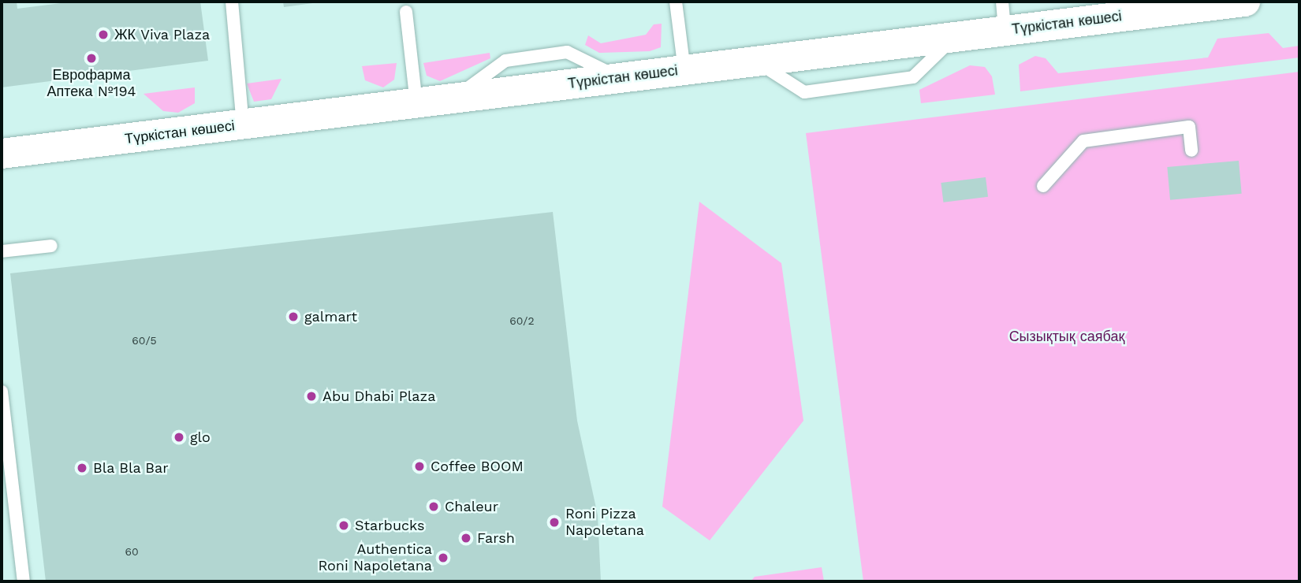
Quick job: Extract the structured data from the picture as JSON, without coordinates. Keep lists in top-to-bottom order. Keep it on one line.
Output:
{"streets":{"main road":["Түркістан көшесі"]},"parks":["Сызықтық саябақ"],"places":["ЖК Viva Plaza","Еврофарма Аптека №194","galmart","Abu Dhabi Plaza","glo","Coffee BOOM","Bla Bla Bar","Chaleur","Roni Pizza Napoletana","Starbucks","Farsh","Authentica Roni Napoletana"],"house_numbers":["60/2","60/5","60"]}
